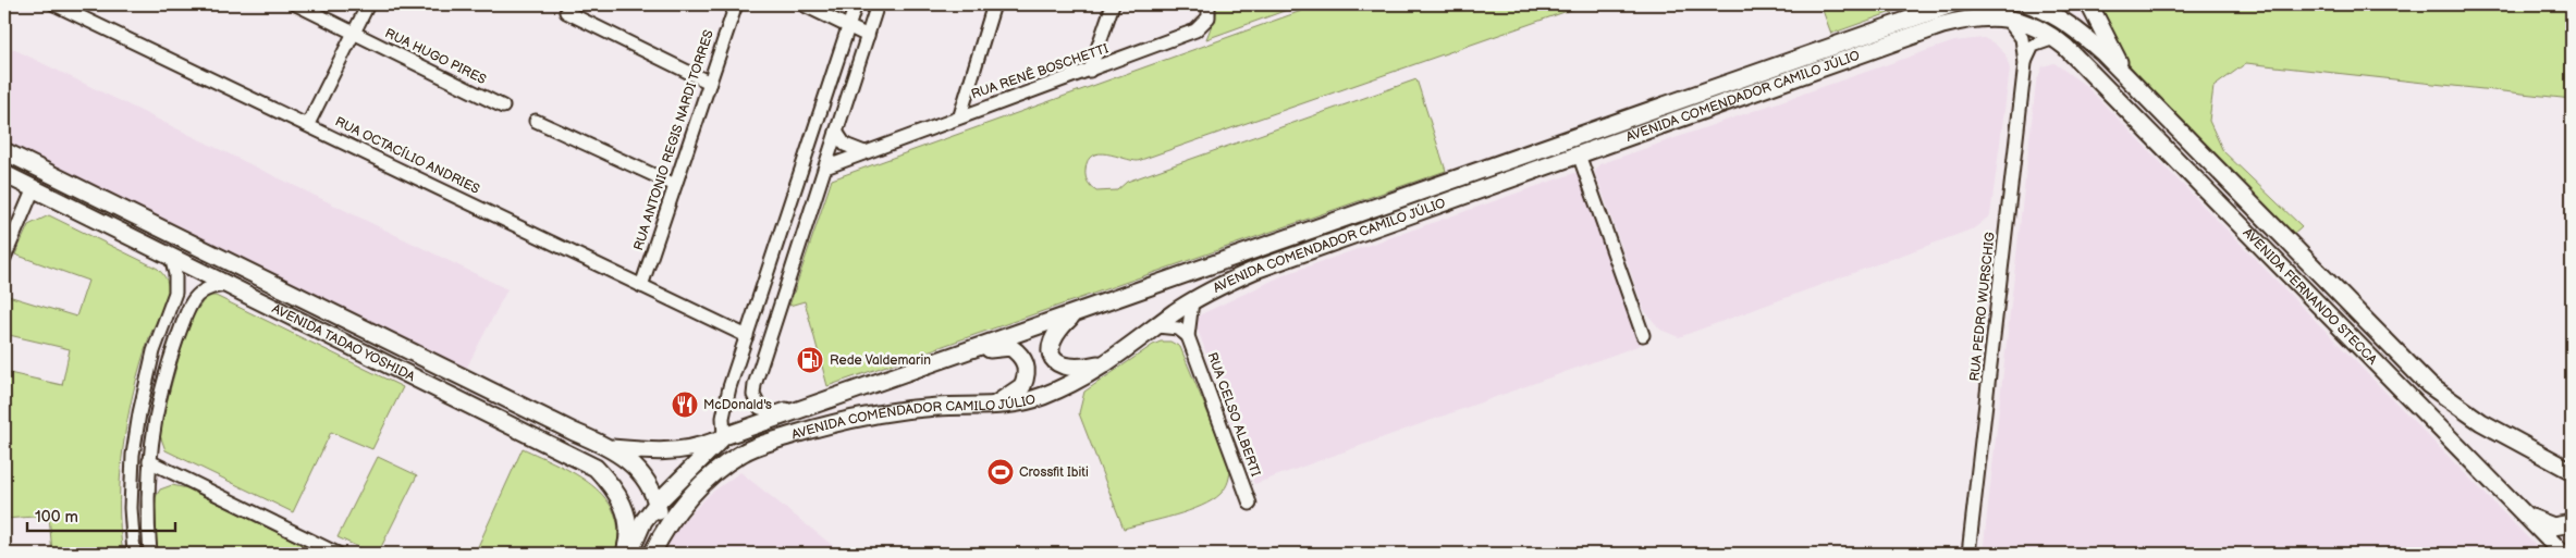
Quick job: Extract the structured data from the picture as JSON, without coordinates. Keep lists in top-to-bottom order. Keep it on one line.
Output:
{"streets":{"main road":["AVENIDA COMENDADOR CAMILO JÚLIO","AVENIDA FERNANDO STECCA","AVENIDA TADAO YOSHIDA"],"street":["RUA HUGO PIRES","RUA RENÊ BOSCHETTI","RUA ANTONIO REGIS NARDI TORRES","RUA OCTACÍLIO ANDRIES","RUA PEDRO WURSCHIG","RUA CELSO ALBERTI"]},"crossings":[["AVENIDA COMENDADOR CAMILO JÚLIO","AVENIDA FERNANDO STECCA"],["AVENIDA COMENDADOR CAMILO JÚLIO","RUA PEDRO WURSCHIG"],["AVENIDA COMENDADOR CAMILO JÚLIO","AVENIDA TADAO YOSHIDA"],["AVENIDA COMENDADOR CAMILO JÚLIO","RUA CELSO ALBERTI"],["RUA ANTONIO REGIS NARDI TORRES","RUA OCTACÍLIO ANDRIES"]],"places":{"fuel station":["Rede Valdemarin"],"restaurant":["McDonald's"],"sports":["Crossfit Ibiti"]},"scale_bar":"100 m"}
